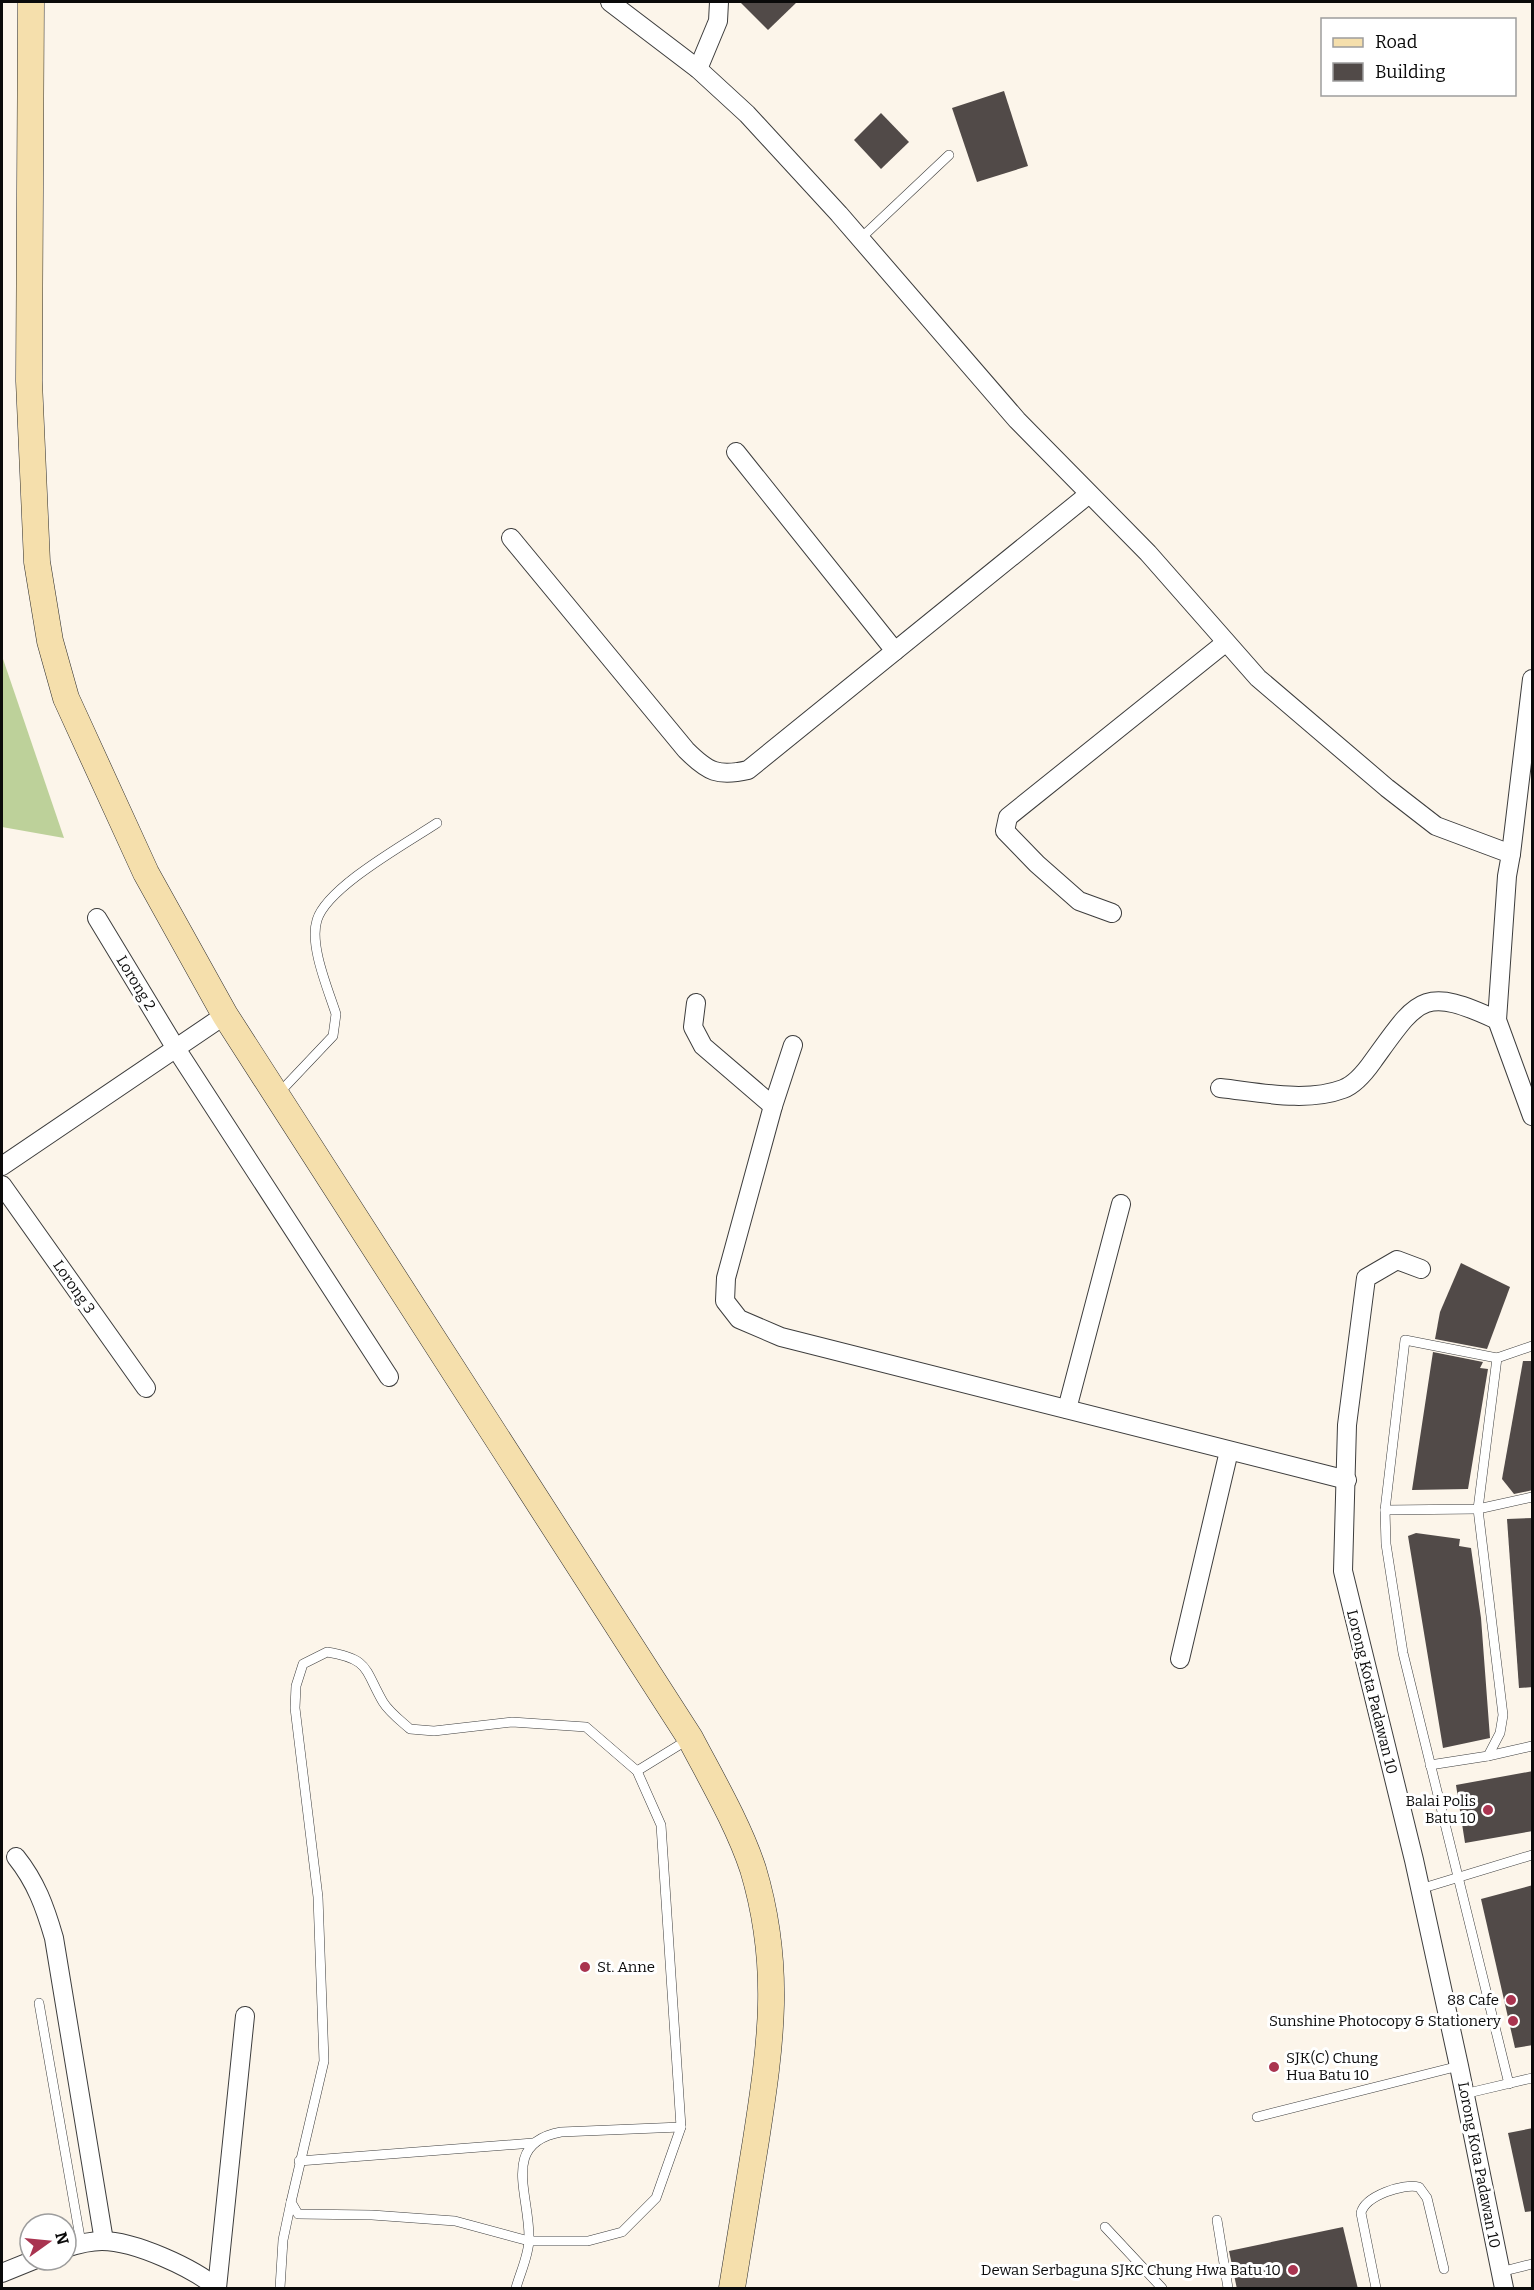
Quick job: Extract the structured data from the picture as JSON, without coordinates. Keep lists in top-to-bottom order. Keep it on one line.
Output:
{"streets":{"street":["Lorong 2","Lorong 3","Lorong Kota Padawan 10"]},"places":["Balai Polis Batu 10","St. Anne","88 Cafe","Sunshine Photocopy & Stationery","SJK(C) Chung Hua Batu 10","Dewan Serbaguna SJKC Chung Hwa Batu 10"],"legend":["Road","Building"],"north":"right"}
